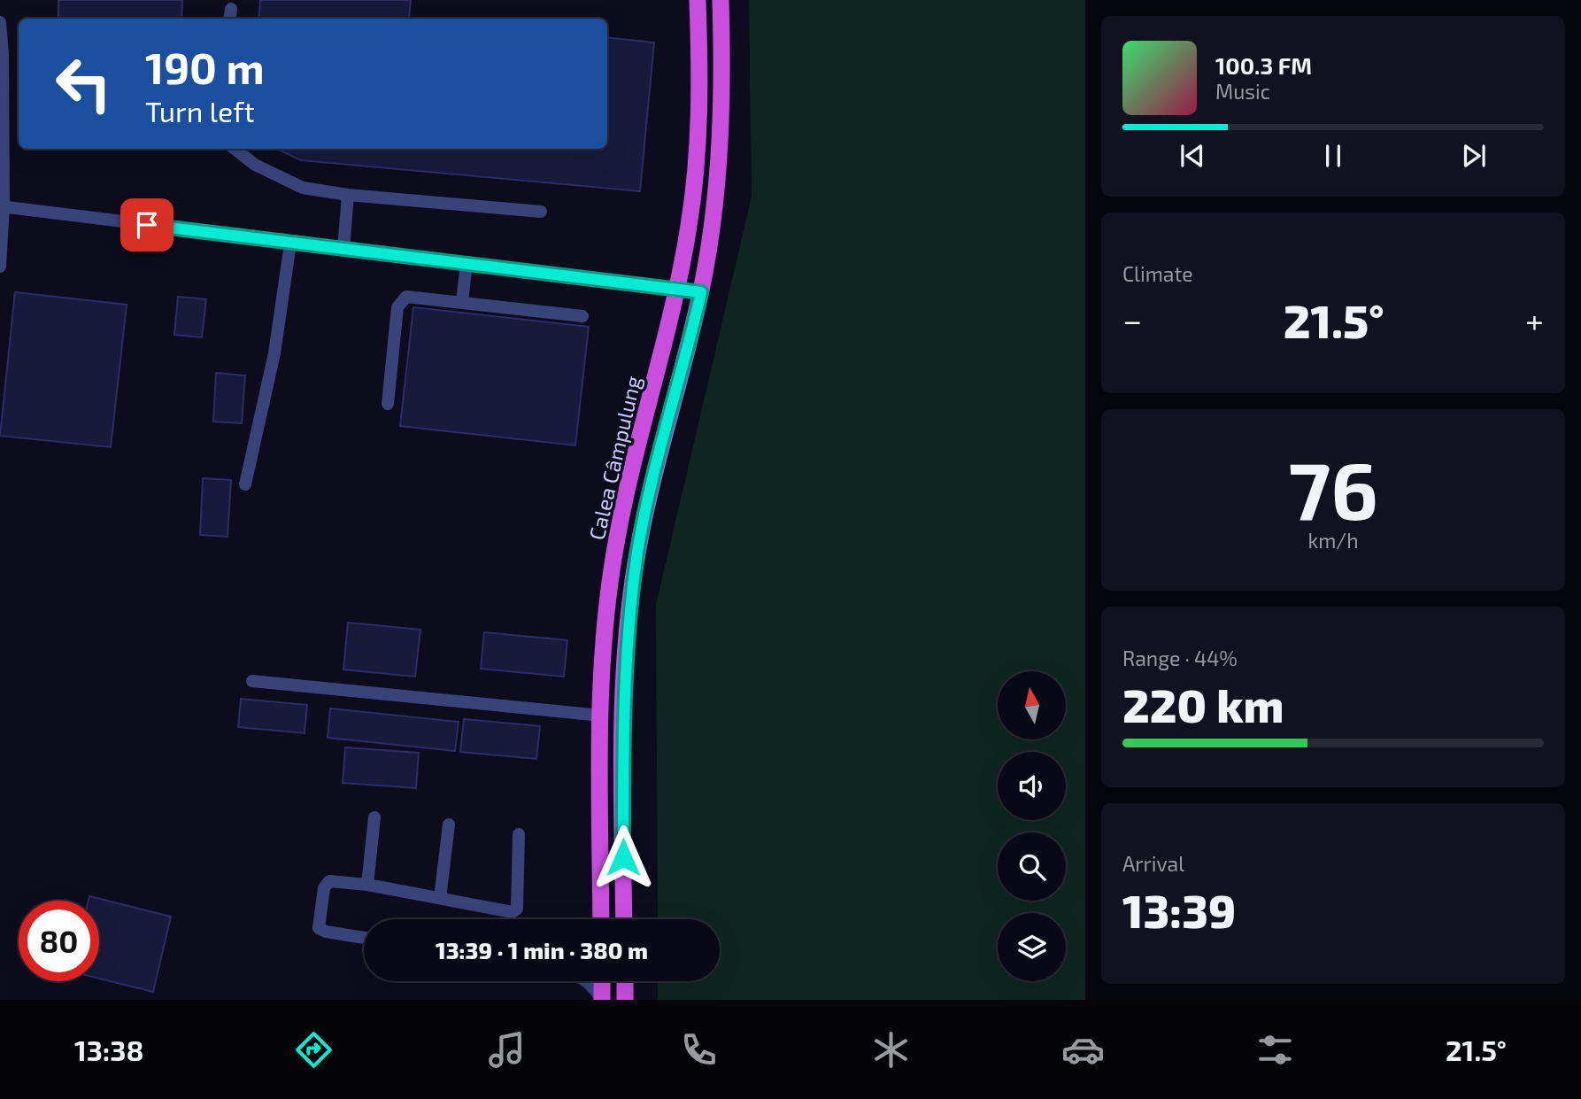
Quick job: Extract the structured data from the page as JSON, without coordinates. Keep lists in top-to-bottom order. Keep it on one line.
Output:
{"streets":{"highway":["Calea Câmpulung"]},"north":"top","page":{"turn":["190 m","Turn left"],"song":["100.3 FM","Music"],"tile":["Climate",["76","km/h"],["Range · 44%","220 km"],["Arrival","13:39"]],"heat":["−","21.5°","+"],"limit":"80","trip":"13:39 · 1 min · 380 m","tabs":["13:38","21.5°"]}}
